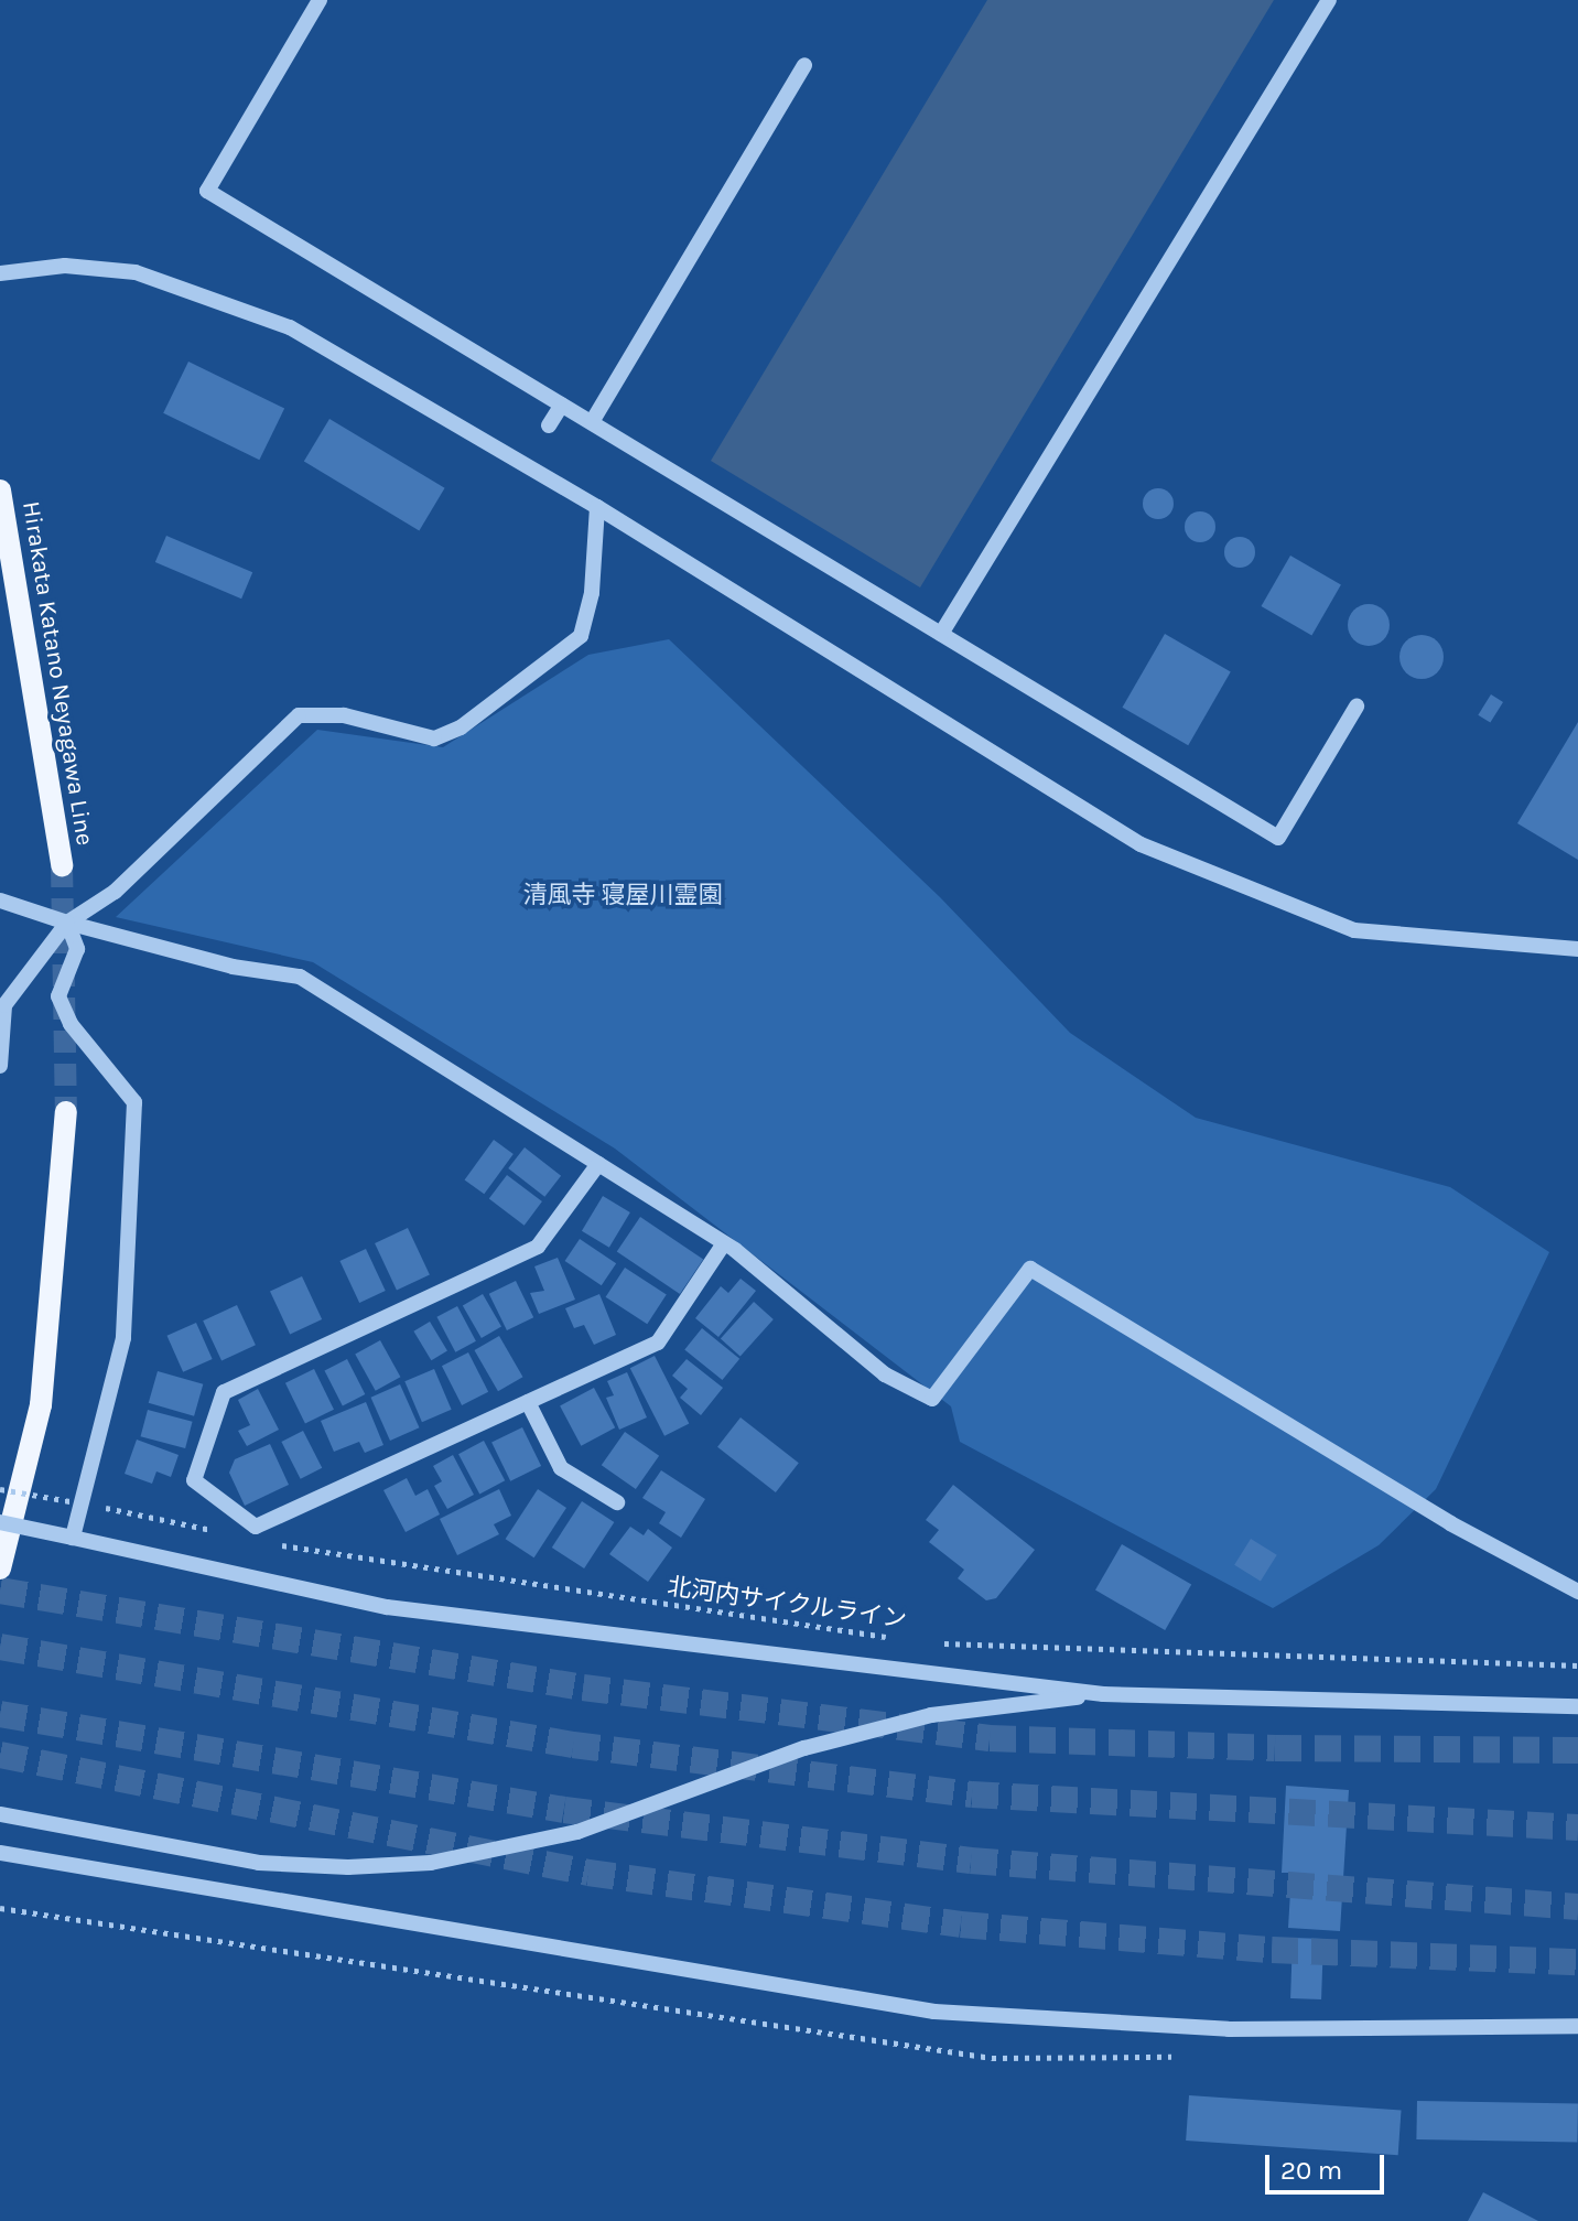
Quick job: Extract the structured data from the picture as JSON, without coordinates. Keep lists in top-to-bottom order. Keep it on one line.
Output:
{"streets":{"main road":["Hirakata Katano Neyagawa Line"],"path":["北河内サイクルライン"]},"parks":["清風寺 寝屋川霊園"],"scale_bar":"20 m"}
